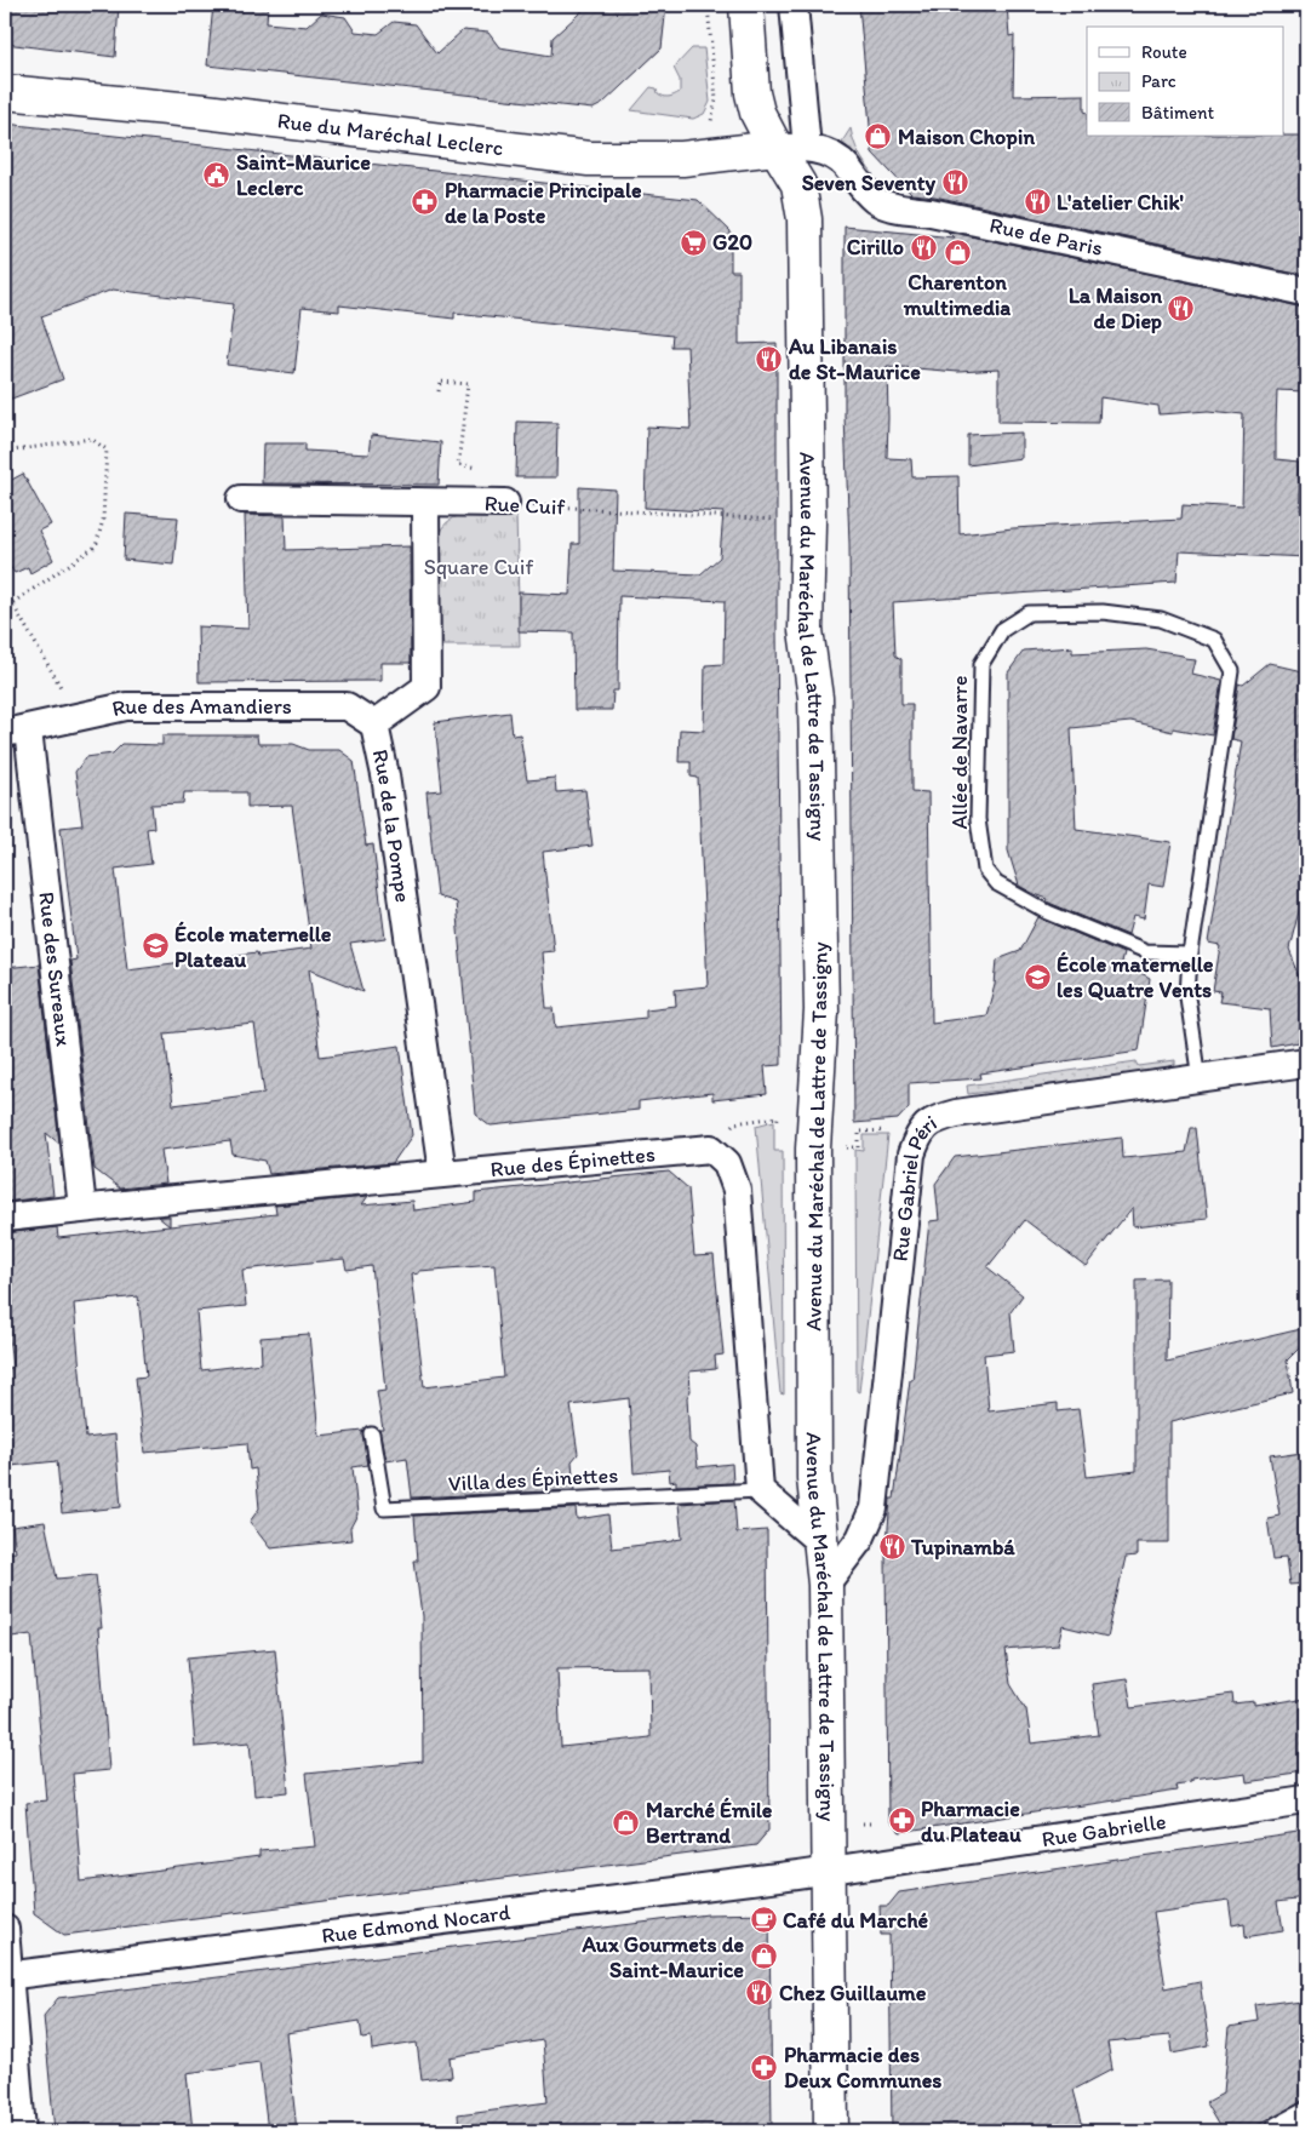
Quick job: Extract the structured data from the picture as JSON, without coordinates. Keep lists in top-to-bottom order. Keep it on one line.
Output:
{"streets":{"main road":["Rue du Maréchal Leclerc","Avenue du Maréchal de Lattre de Tassigny"],"street":["Rue de Paris","Rue Cuif","Rue des Amandiers","Rue de la Pompe","Rue des Sureaux","Rue des Épinettes","Rue Gabriel Péri","Rue Gabrielle","Rue Edmond Nocard"],"lane":["Allée de Navarre","Villa des Épinettes"]},"crossings":[["Rue du Maréchal Leclerc","Rue de Paris"],["Rue du Maréchal Leclerc","Avenue du Maréchal de Lattre de Tassigny"],["Rue de Paris","Avenue du Maréchal de Lattre de Tassigny"],["Rue Cuif","Avenue du Maréchal de Lattre de Tassigny"],["Rue Cuif","Rue de la Pompe"],["Avenue du Maréchal de Lattre de Tassigny","Rue Gabriel Péri"],["Avenue du Maréchal de Lattre de Tassigny","Rue Gabrielle"],["Avenue du Maréchal de Lattre de Tassigny","Rue Edmond Nocard"],["Rue des Amandiers","Rue de la Pompe"],["Rue des Amandiers","Rue des Sureaux"],["Allée de Navarre","Rue Gabriel Péri"],["Rue de la Pompe","Rue des Épinettes"],["Rue des Sureaux","Rue des Épinettes"],["Rue des Épinettes","Villa des Épinettes"],["Rue Gabrielle","Rue Edmond Nocard"]],"parks":["Square Cuif"],"places":{"shop":["Maison Chopin","Charenton multimedia","Marché Émile Bertrand","Aux Gourmets de Saint-Maurice"],"public building":["Saint-Maurice Leclerc"],"restaurant":["Seven Seventy","L'atelier Chik'","Cirillo","La Maison de Diep","Au Libanais de St-Maurice","Tupinambá","Chez Guillaume"],"pharmacy":["Pharmacie Principale de la Poste","Pharmacie du Plateau","Pharmacie des Deux Communes"],"supermarket":["G20"],"school or university":["École maternelle Plateau","École maternelle les Quatre Vents"],"cafe":["Café du Marché"]},"legend":["Route","Parc","Bâtiment"]}
